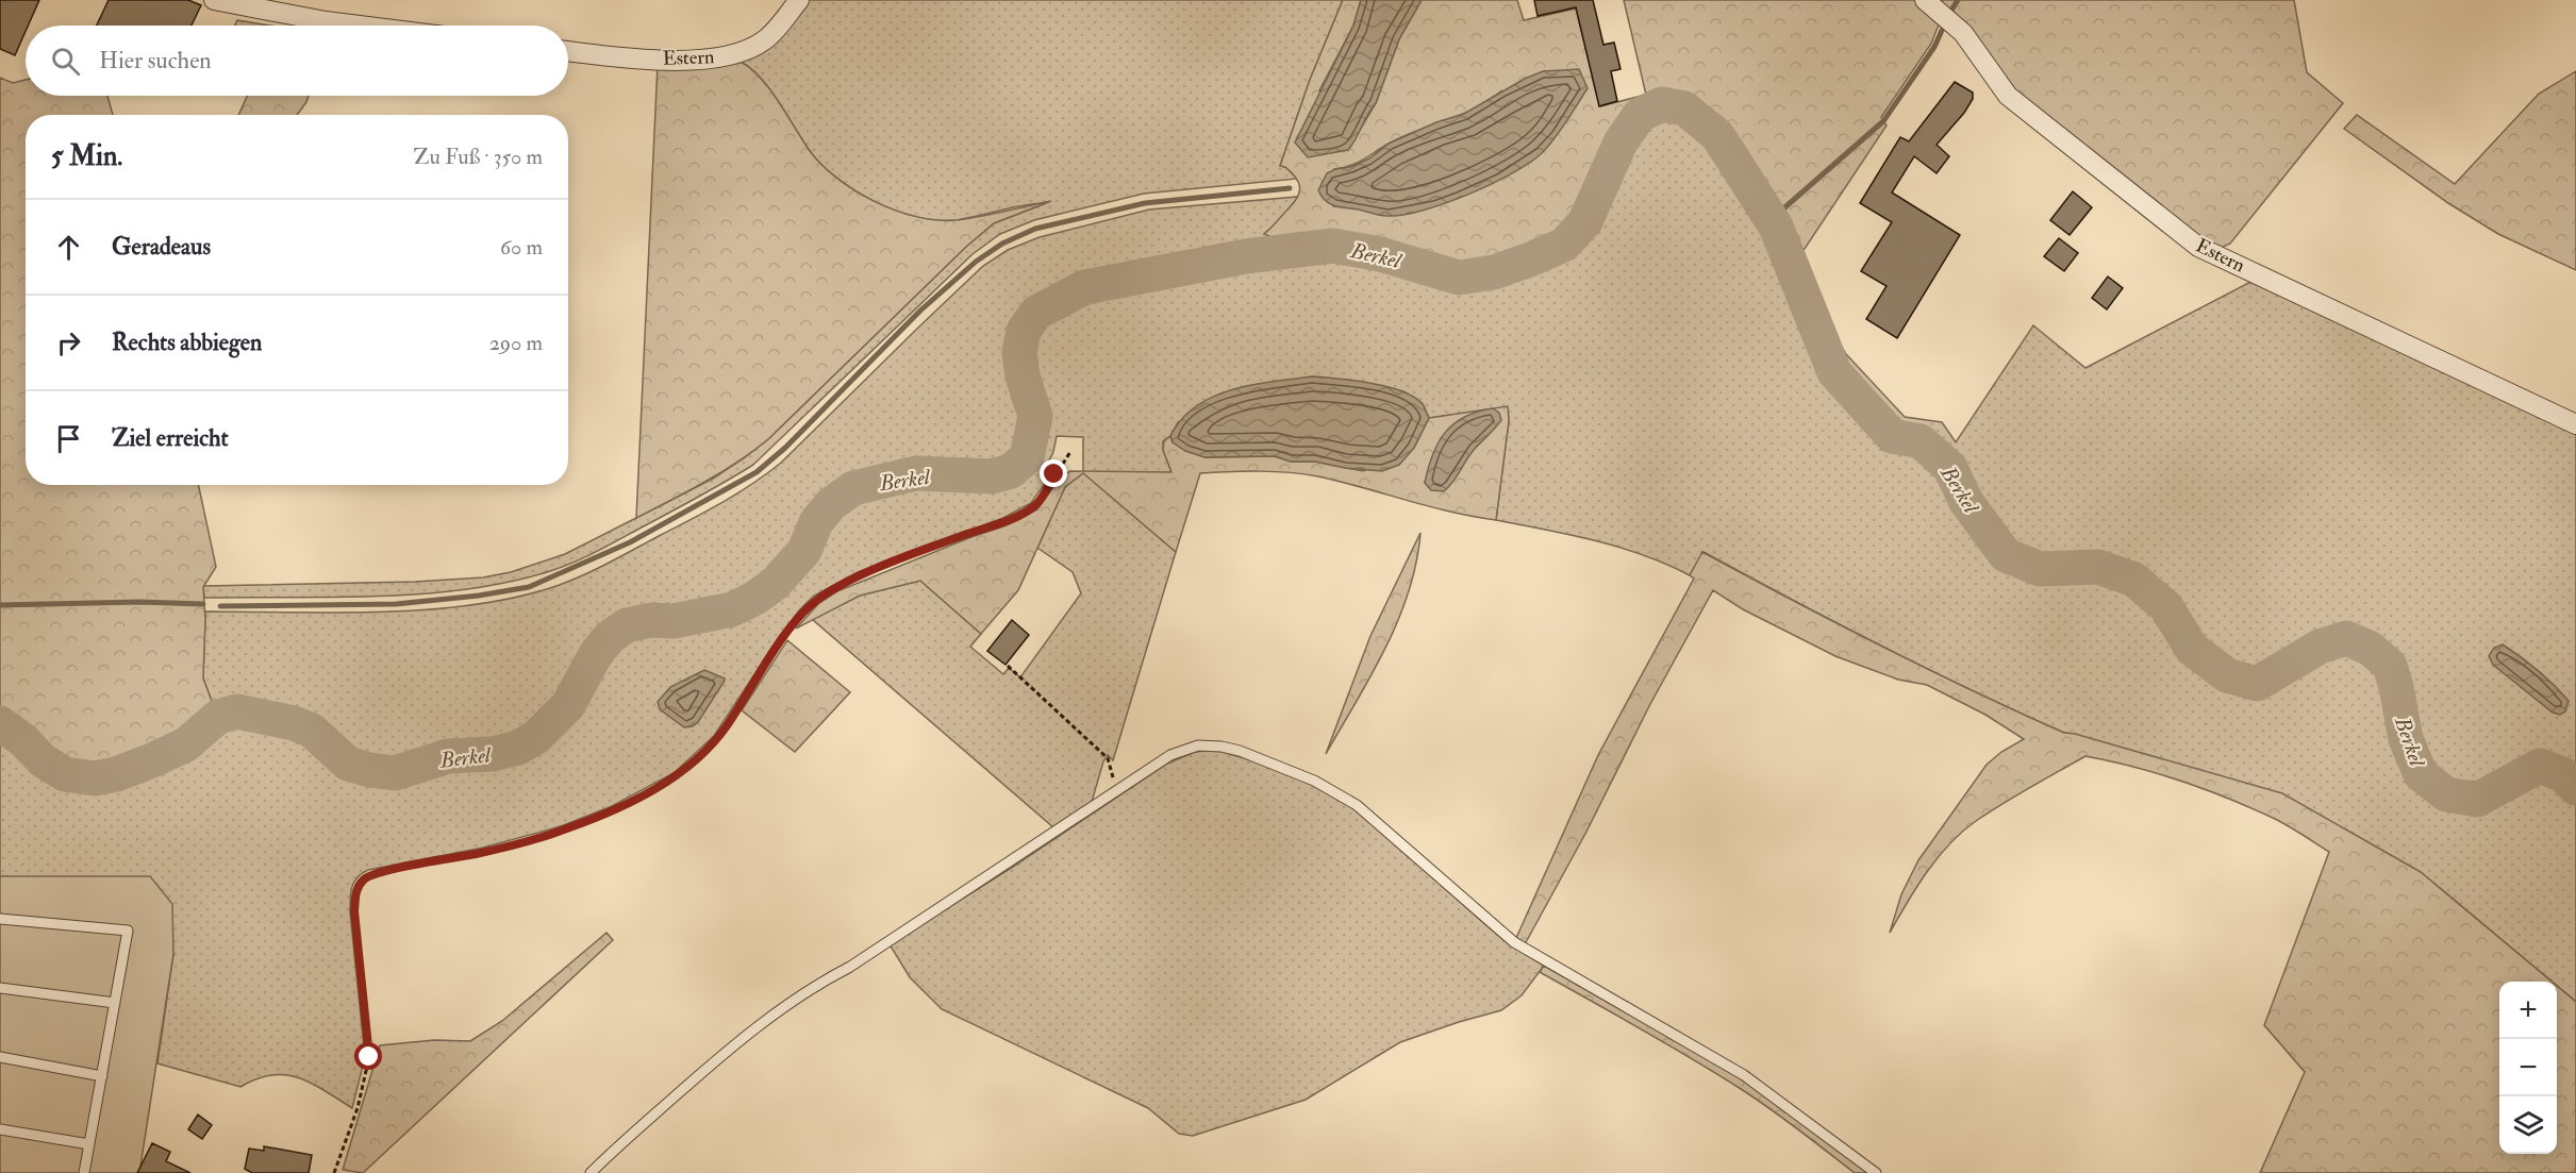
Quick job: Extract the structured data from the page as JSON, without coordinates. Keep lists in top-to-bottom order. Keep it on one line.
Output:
{"streets":{"street":["Estern"]},"water":["Berkel"],"page":{"search":"Hier suchen","heading":["5 Min.","Zu Fuß · 350 m"],"list":[["Geradeaus","60 m"],["Rechts abbiegen","290 m"],"Ziel erreicht"],"map_buttons":["+","−"]}}
